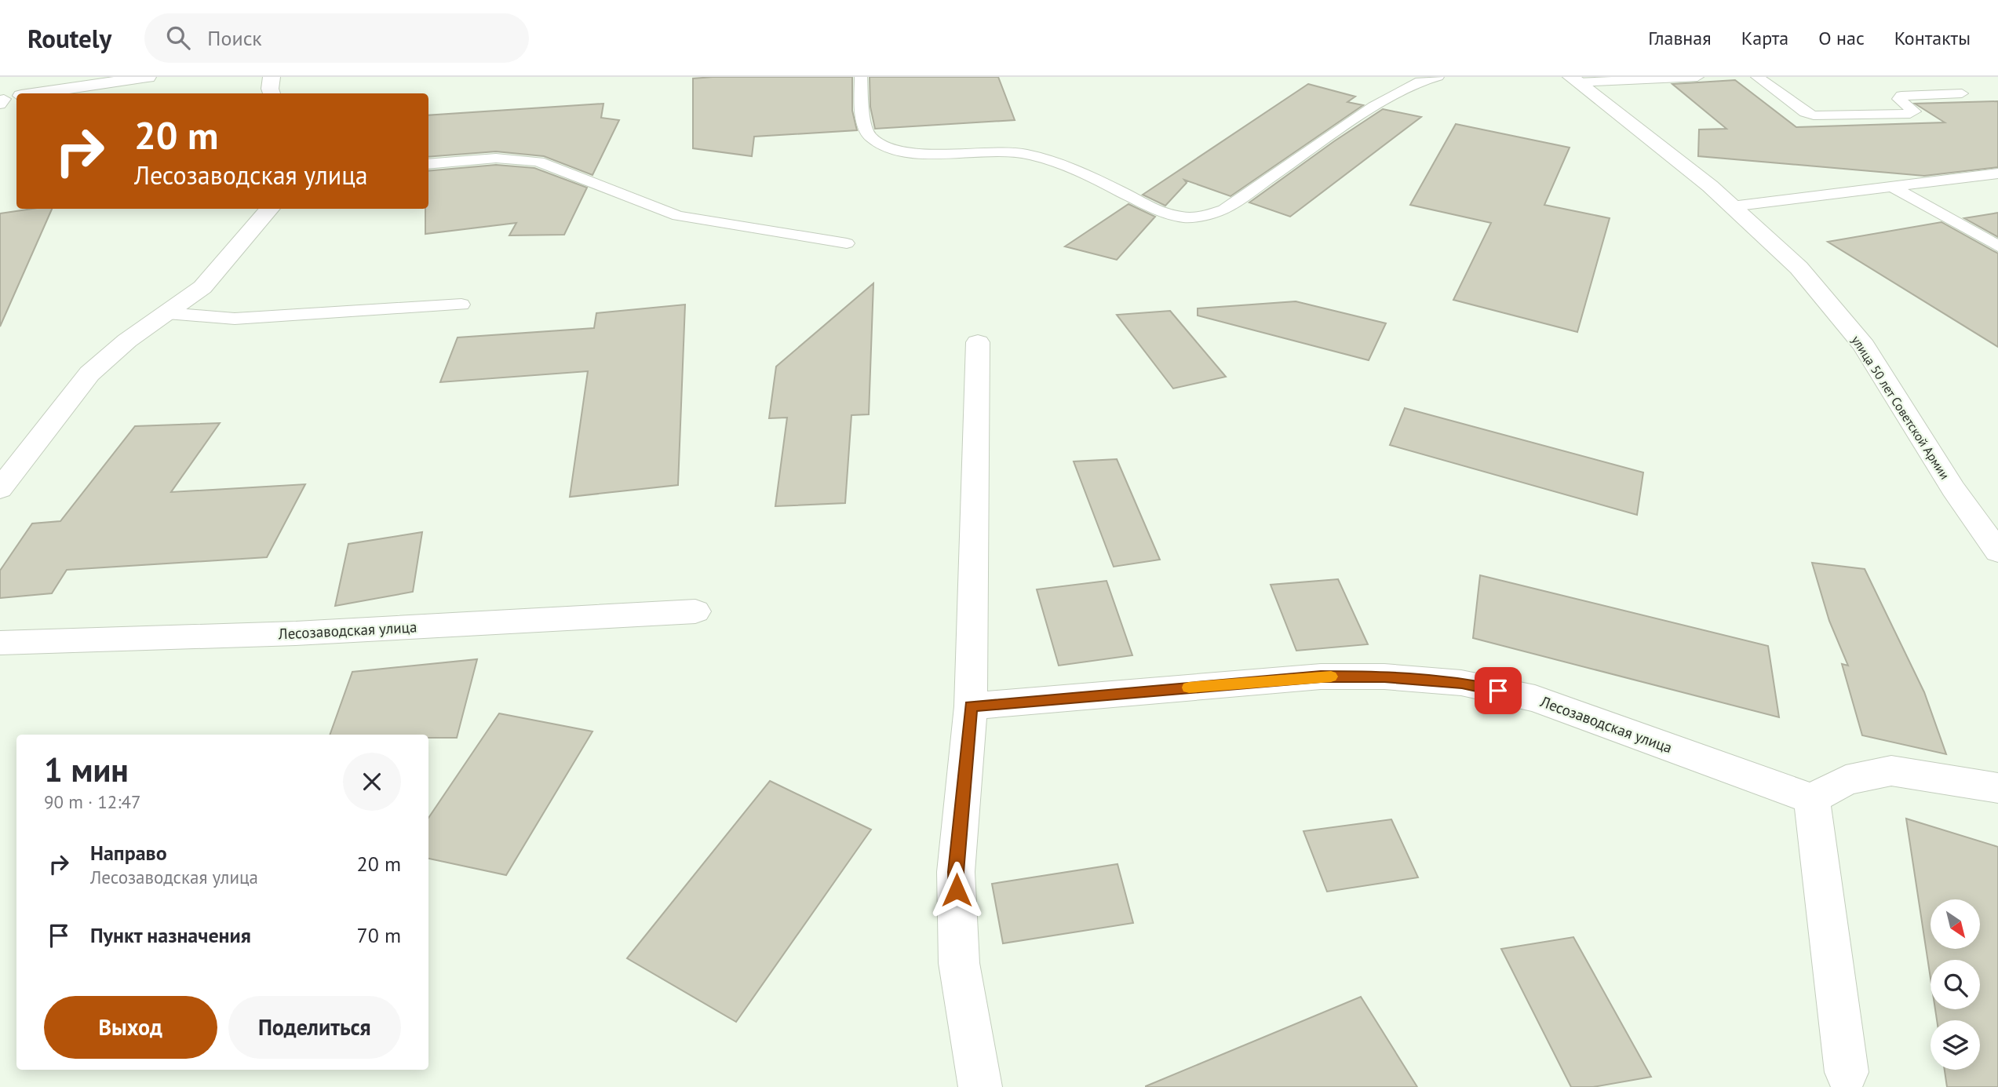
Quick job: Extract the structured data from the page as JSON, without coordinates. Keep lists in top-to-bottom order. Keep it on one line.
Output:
{"streets":{"street":["улица 50 лет Советской Армии","Лесозаводская улица"]},"north":"bottom right","page":{"header":"Routely","search":"Поиск","nav":["Главная","Карта","О нас","Контакты"],"turn":["20 m","Лесозаводская улица"],"heading":["1 мин","90 m · 12:47"],"list":[{"name":"Направо","note":"Лесозаводская улица","value":"20 m"},{"name":"Пункт назначения","value":"70 m"}],"buttons":["Выход","Поделиться"]}}
